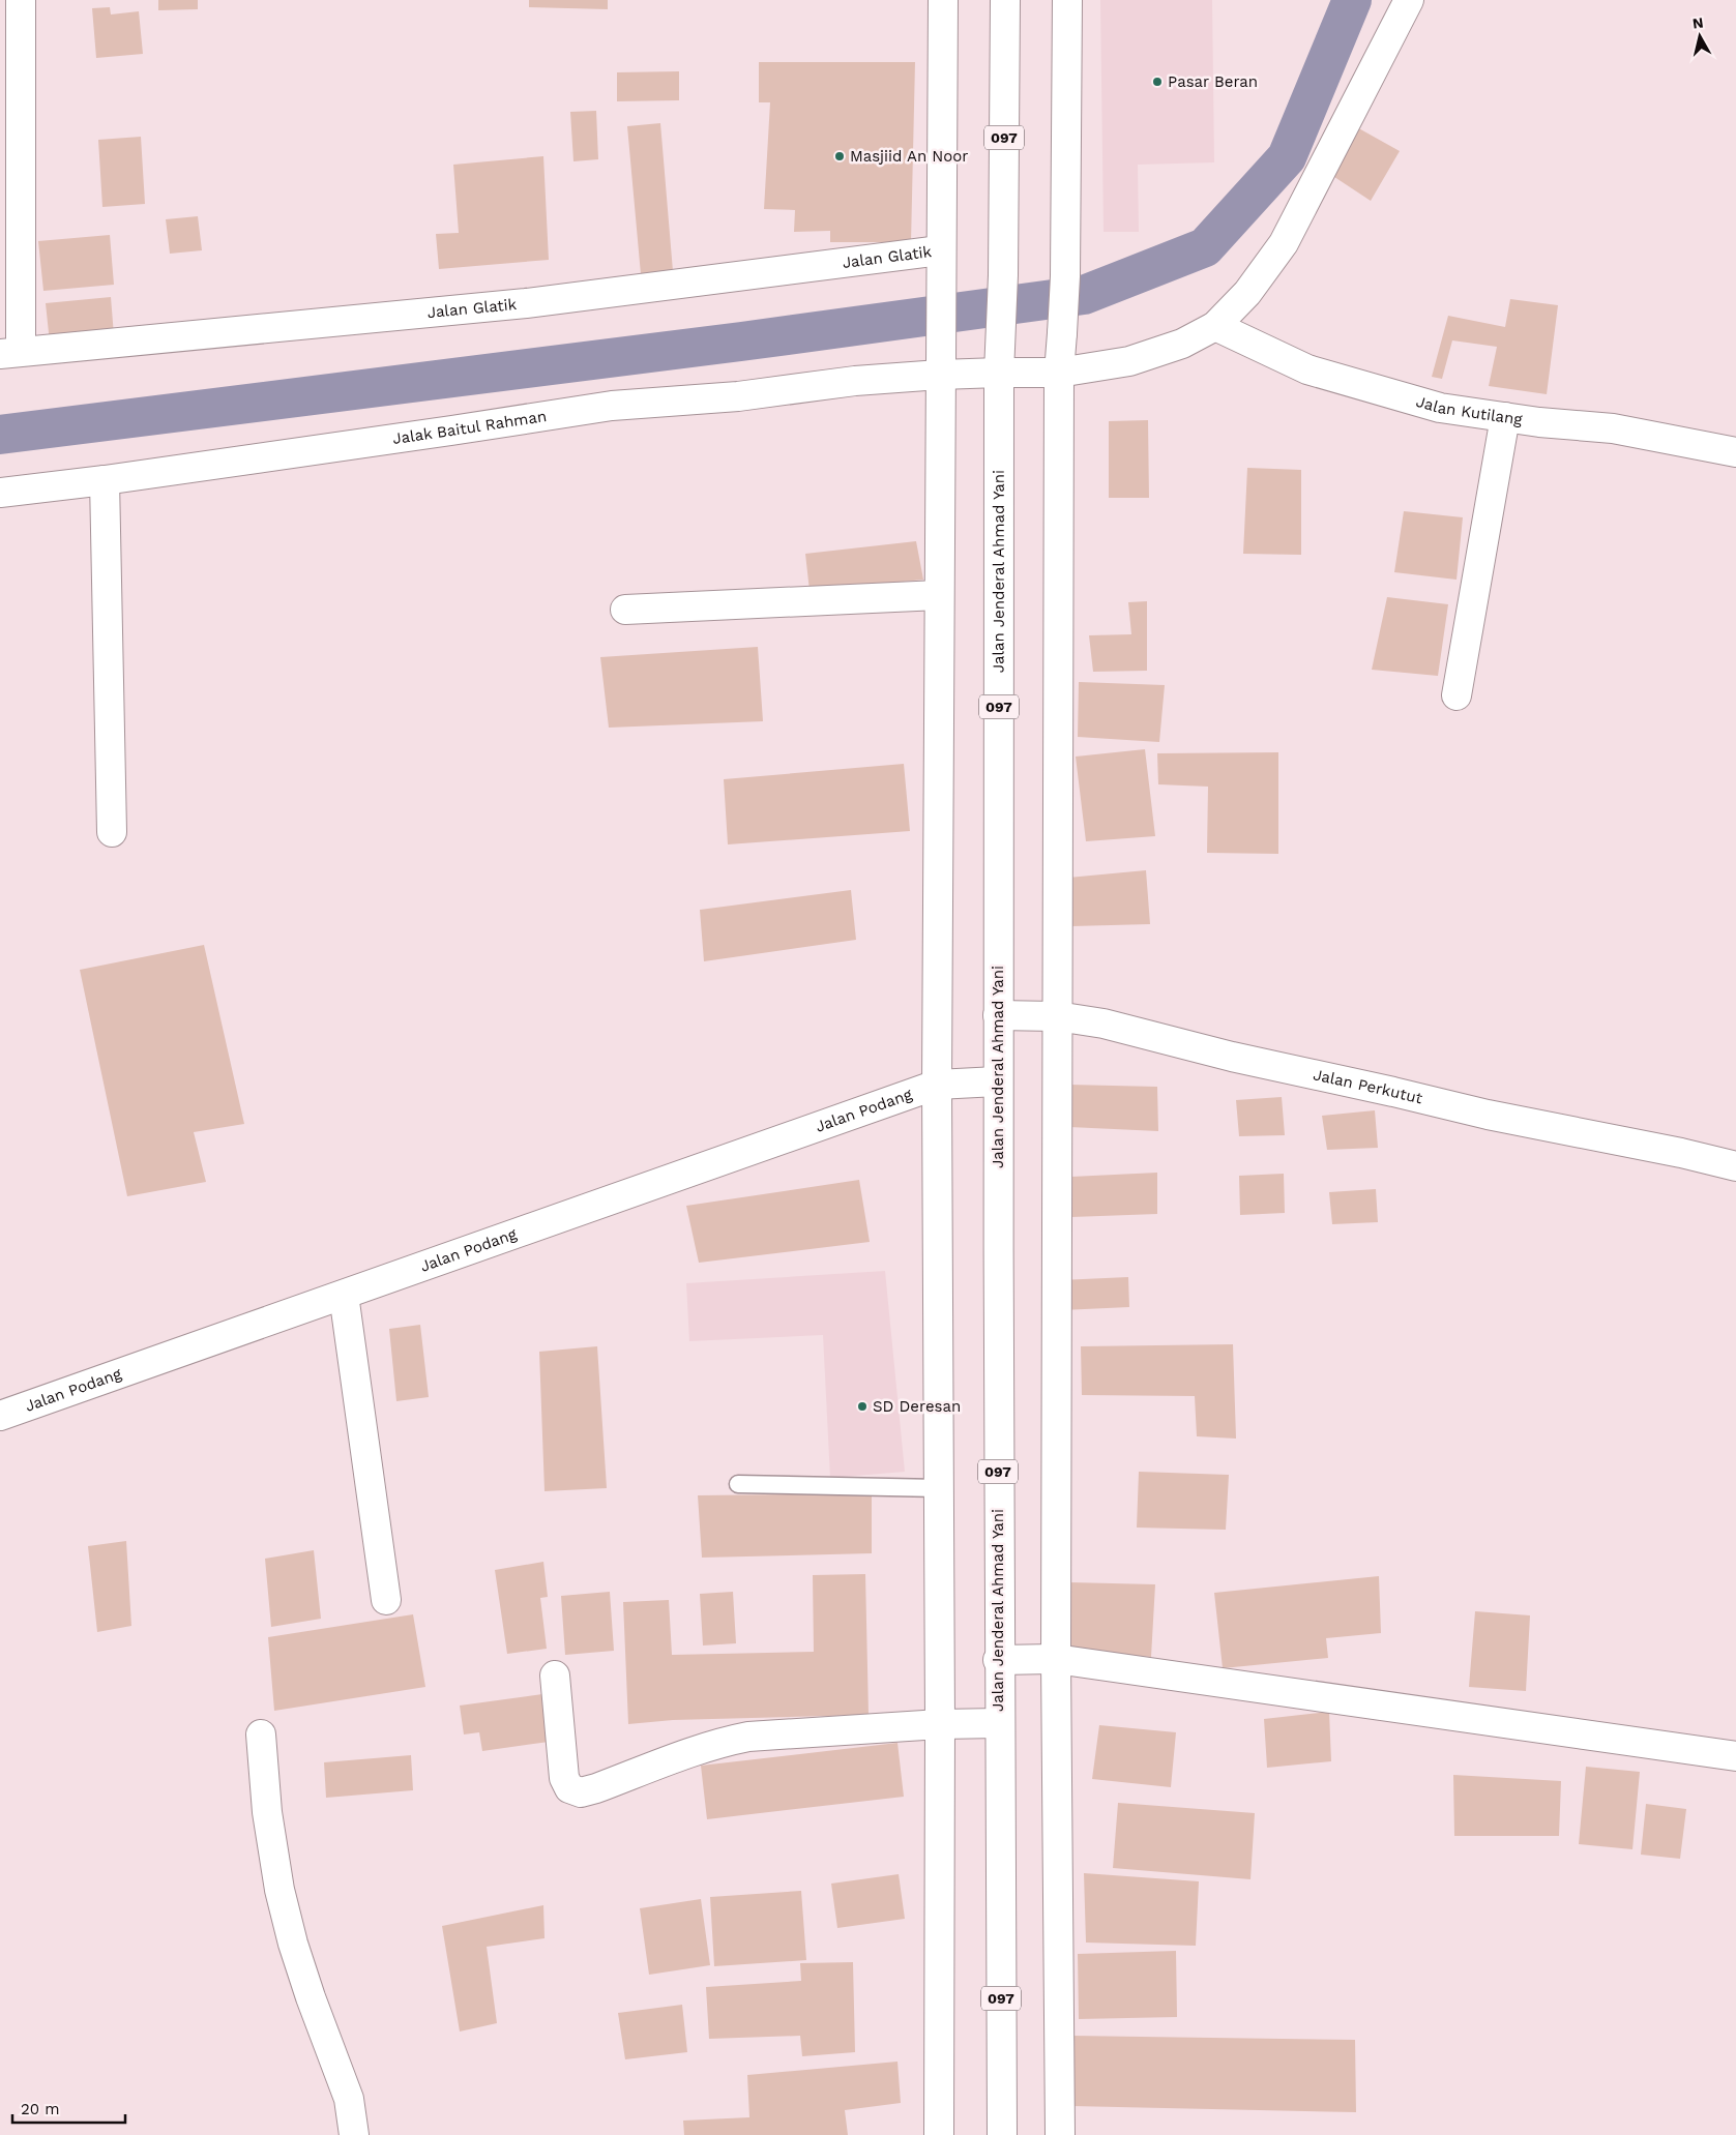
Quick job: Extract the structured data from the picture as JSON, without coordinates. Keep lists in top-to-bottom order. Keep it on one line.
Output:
{"streets":{"street":["097","Jalan Glatik","Jalan Kutilang","Jalak Baitul Rahman","Jalan Jenderal Ahmad Yani","Jalan Perkutut","Jalan Podang"]},"crossings":[["Jalan Kutilang","Jalak Baitul Rahman"],["Jalak Baitul Rahman","Jalan Jenderal Ahmad Yani"],["Jalan Jenderal Ahmad Yani","Jalan Perkutut"],["Jalan Jenderal Ahmad Yani","Jalan Podang"]],"places":["Pasar Beran","Masjiid An Noor","SD Deresan"],"scale_bar":"20 m","north":"top"}
